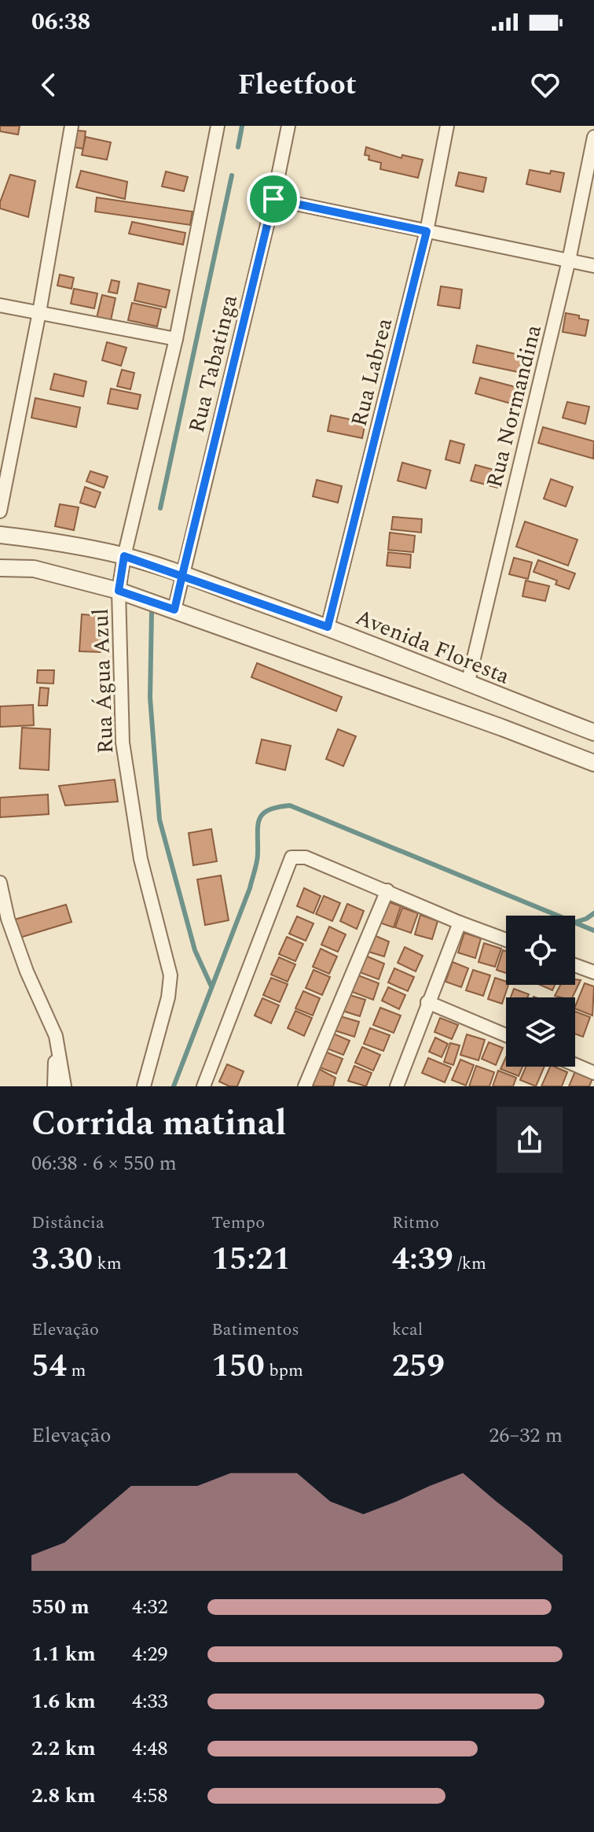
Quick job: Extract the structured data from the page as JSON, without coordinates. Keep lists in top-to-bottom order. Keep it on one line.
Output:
{"streets":{"street":["Rua Tabatinga","Rua Labrea","Rua Normandina","Avenida Floresta","Rua Água Azul"]},"crossings":[["Rua Tabatinga","Avenida Floresta"],["Rua Labrea","Avenida Floresta"],["Rua Normandina","Avenida Floresta"],["Avenida Floresta","Rua Água Azul"]],"page":{"status":"06:38","header":"Fleetfoot","heading":["Corrida matinal","06:38 · 6 × 550 m"],"stats":[["Distância","3.30 km"],["Tempo","15:21"],["Ritmo","4:39 /km"],["Elevação","54 m"],["Batimentos","150 bpm"],["kcal","259"]],"chart":["Elevação","26–32 m"],"list":[{"name":"550 m","note":"4:32"},{"name":"1.1 km","note":"4:29"},{"name":"1.6 km","note":"4:33"},{"name":"2.2 km","note":"4:48"},{"name":"2.8 km","note":"4:58"}]}}
